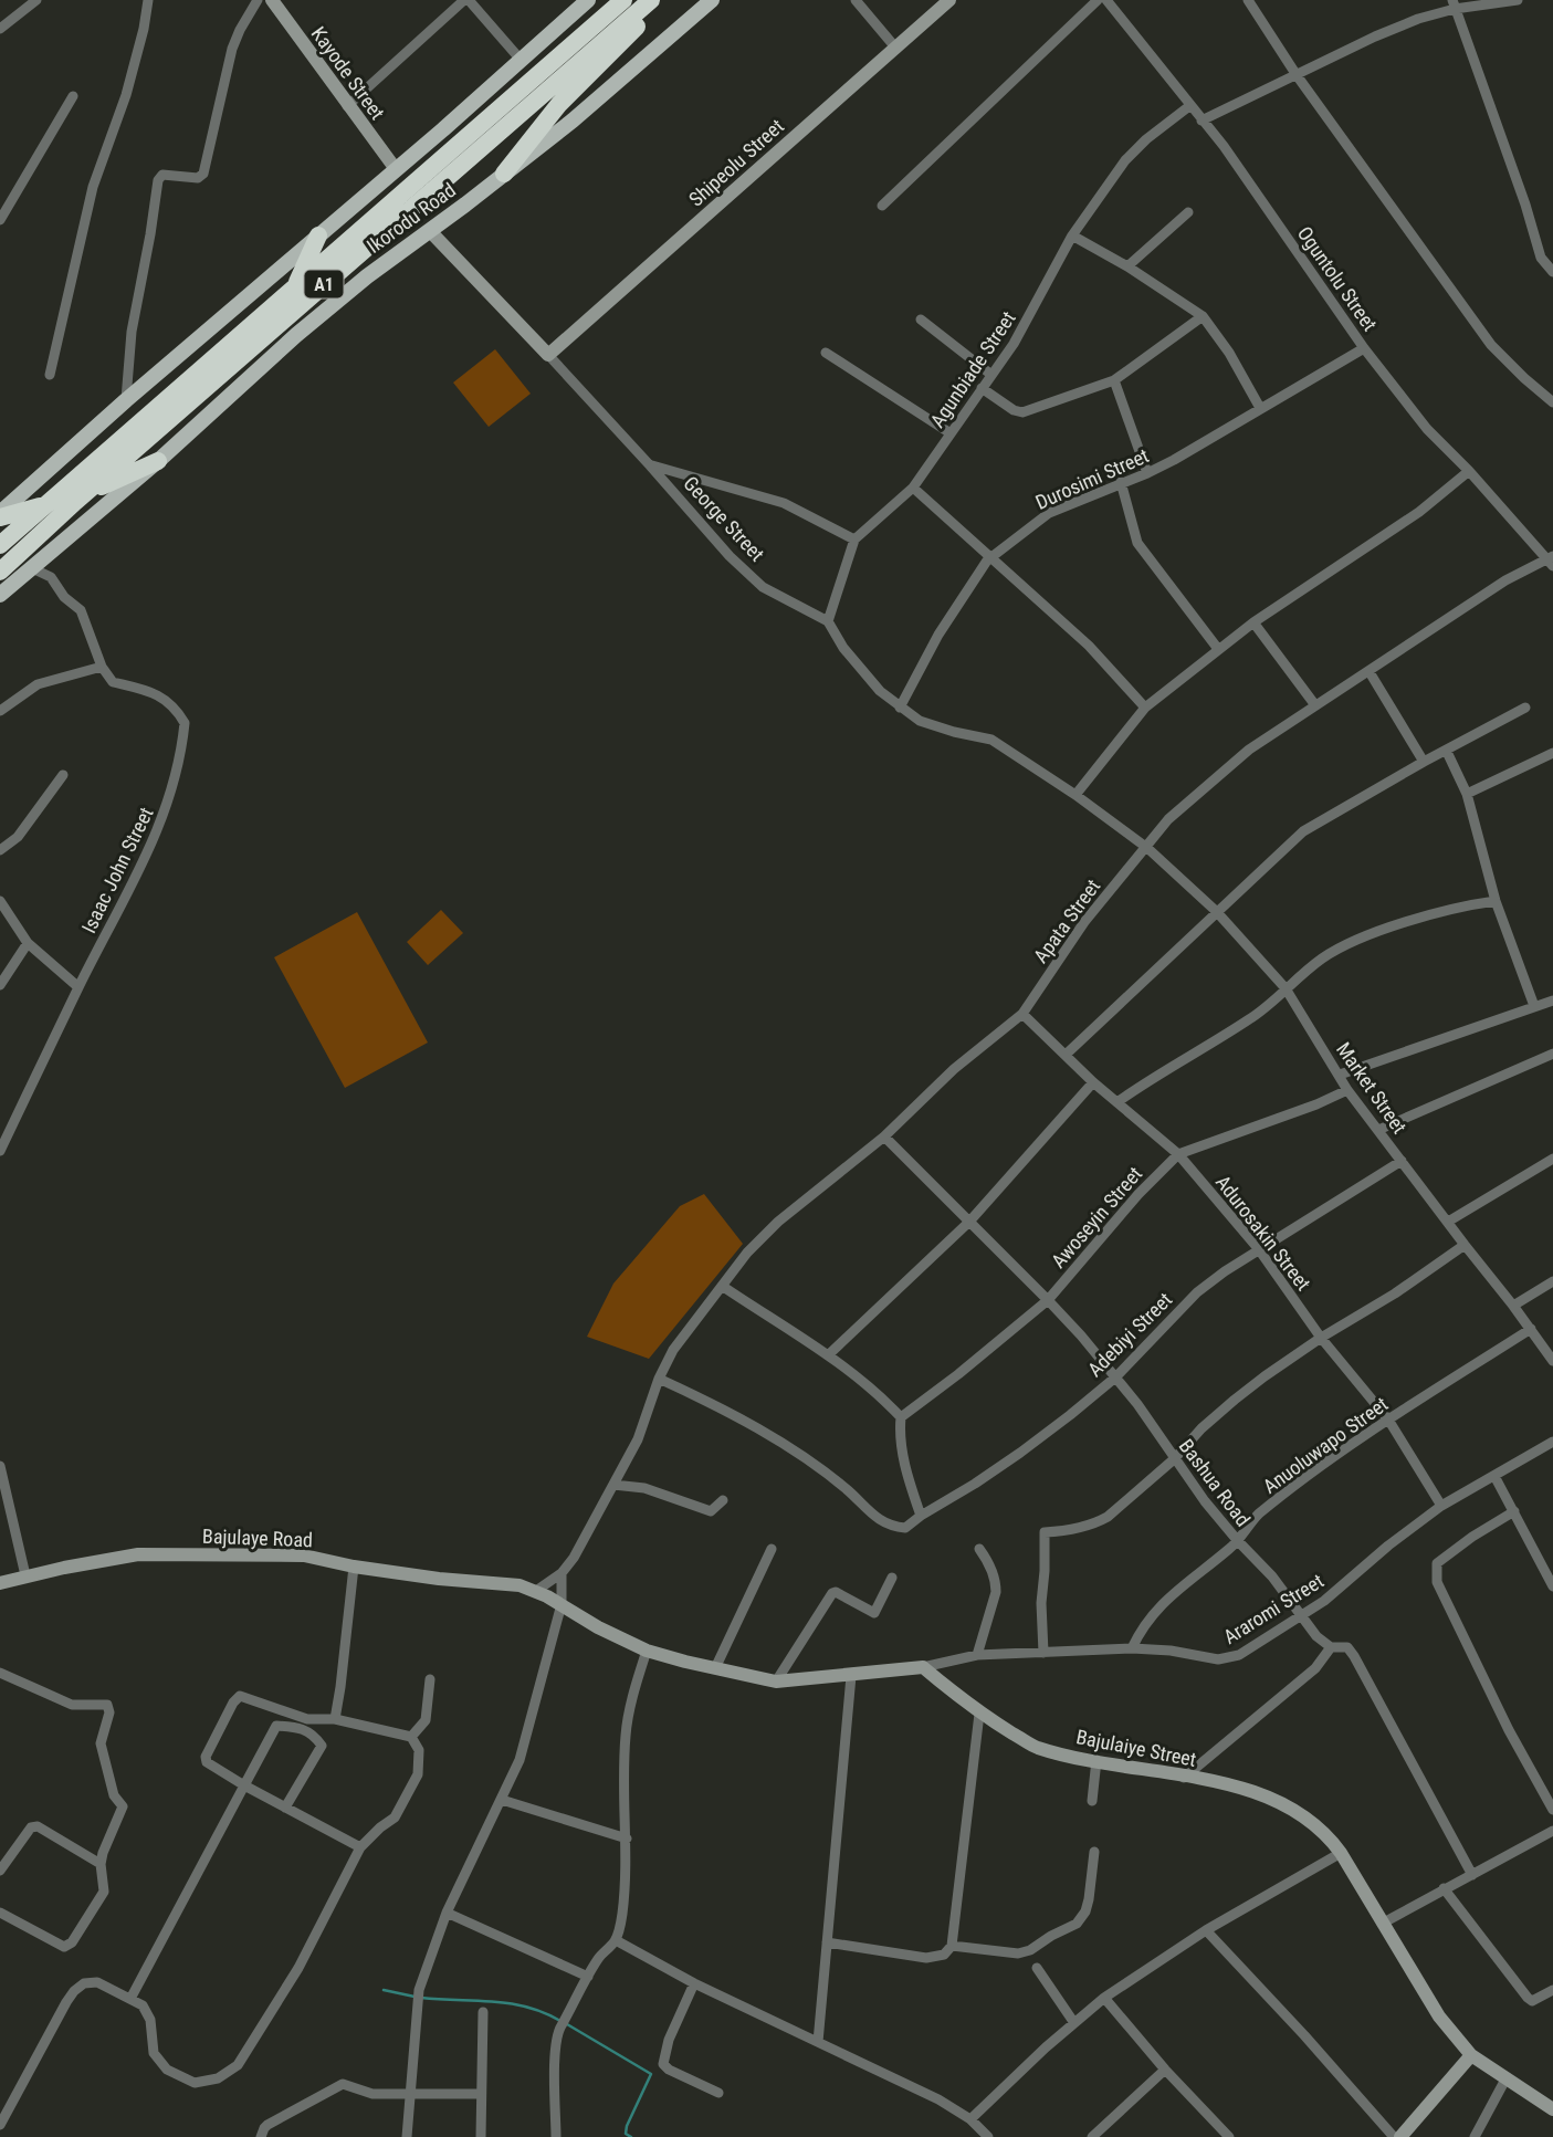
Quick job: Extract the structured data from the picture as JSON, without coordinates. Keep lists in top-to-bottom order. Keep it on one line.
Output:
{"streets":{"highway":["Ikorodu Road","A1"],"street":["Kayode Street","Shipeolu Street","Oguntolu Street","Agunbiade Street","Durosimi Street","George Street","Isaac John Street","Apata Street","Market Street","Awoseyin Street","Adurosakin Street","Adebiyi Street","Anuoluwapo Street","Bashua Road","Bajulaye Road","Araromi Street","Bajulaiye Street"]},"crossings":[["Shipeolu Street","George Street"],["Ikorodu Road","George Street"],["Oguntolu Street","Agunbiade Street"],["Oguntolu Street","Durosimi Street"],["Oguntolu Street","Apata Street"],["Durosimi Street","George Street"],["George Street","Apata Street"],["George Street","Market Street"],["Apata Street","Market Street"],["Apata Street","Adurosakin Street"],["Apata Street","Adebiyi Street"],["Apata Street","Bashua Road"],["Market Street","Awoseyin Street"],["Market Street","Adebiyi Street"],["Market Street","Anuoluwapo Street"],["Awoseyin Street","Adurosakin Street"],["Awoseyin Street","Bashua Road"],["Adurosakin Street","Adebiyi Street"],["Adurosakin Street","Anuoluwapo Street"],["Adurosakin Street","Araromi Street"],["Adebiyi Street","Bashua Road"],["Anuoluwapo Street","Bashua Road"],["Anuoluwapo Street","Araromi Street"],["Bashua Road","Araromi Street"],["Araromi Street","Bajulaiye Street"]]}
